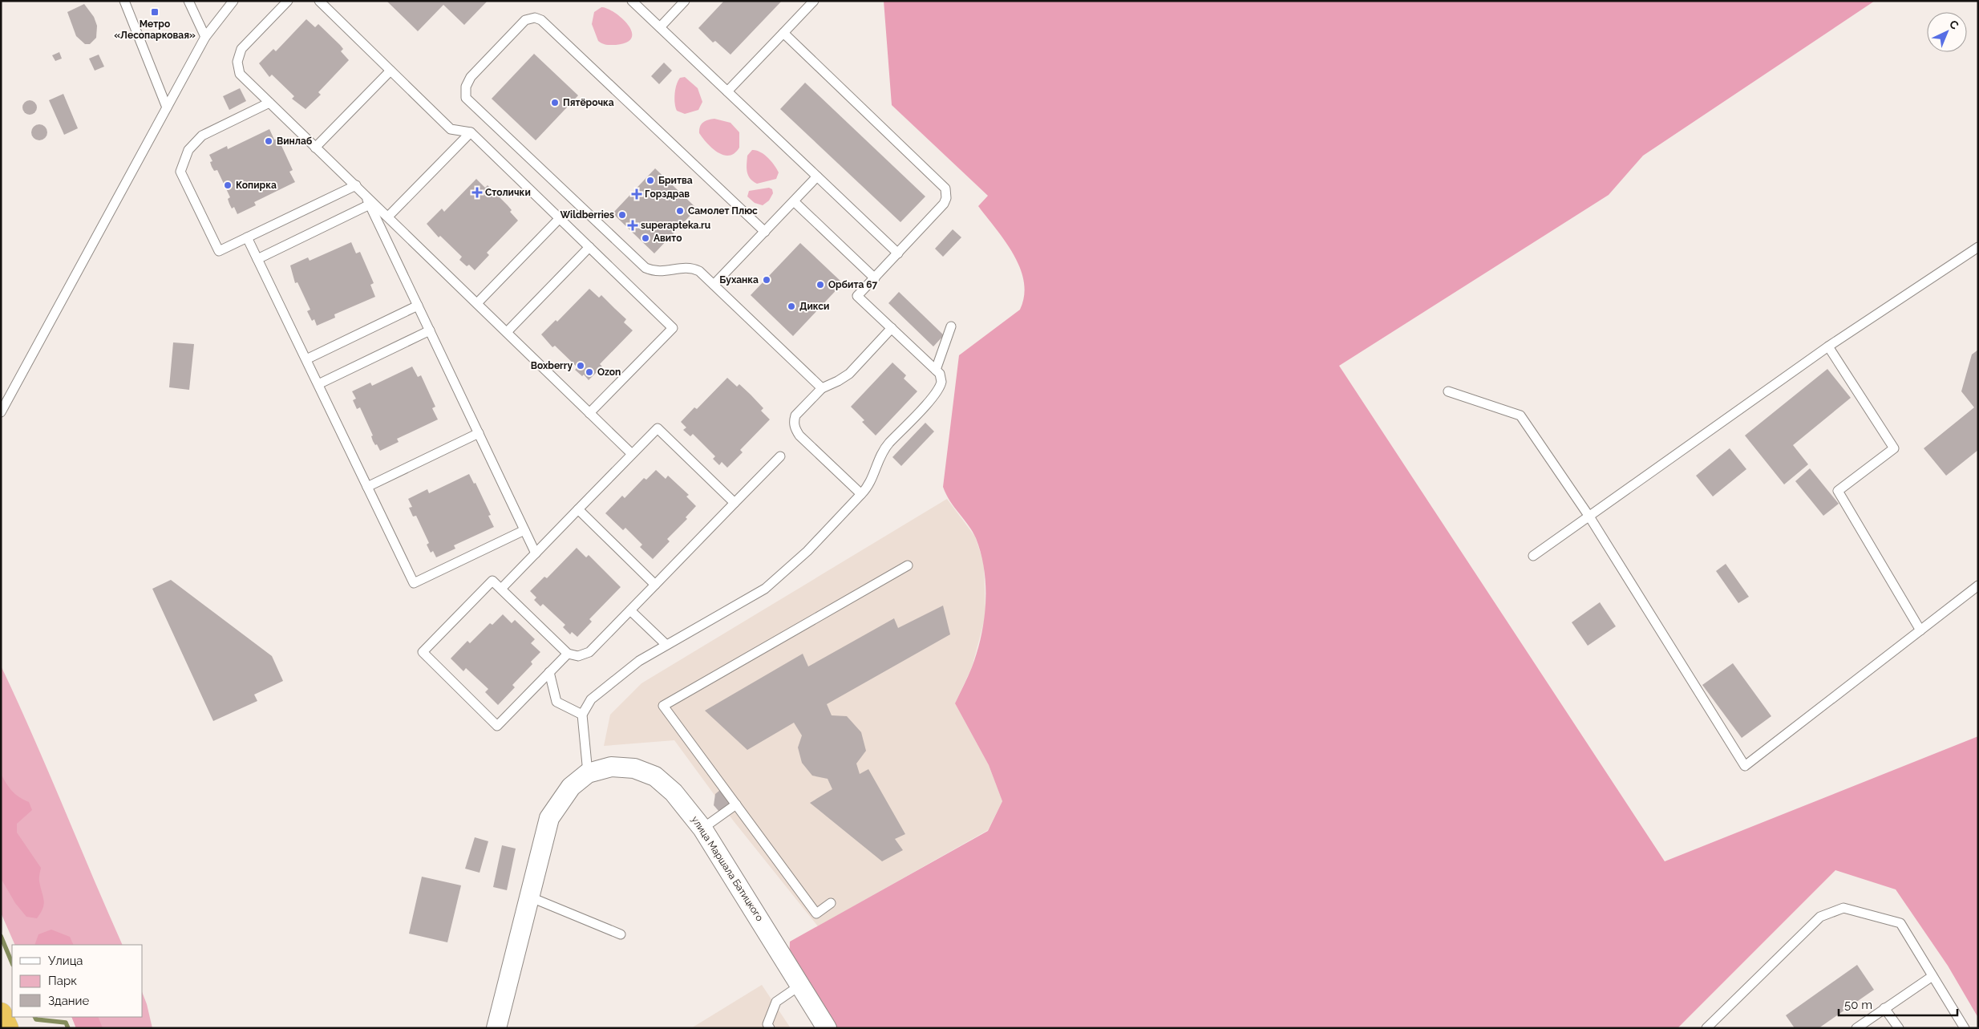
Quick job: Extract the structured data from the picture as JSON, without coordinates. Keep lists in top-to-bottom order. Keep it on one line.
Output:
{"streets":{"street":["улица Маршала Батицкого"]},"places":{"transit":["Метро «Лесопарковая»"],"other":["Пятёрочка","Винлаб","Бритва","Копирка","Самолет Плюс","Wildberries","Авито","Буханка","Орбита 67","Дикси","Boxberry","Ozon"],"health":["Столички","Горздрав","superapteka.ru"]},"legend":["Улица","Парк","Здание"],"scale_bar":"50 m","north":"top right"}
